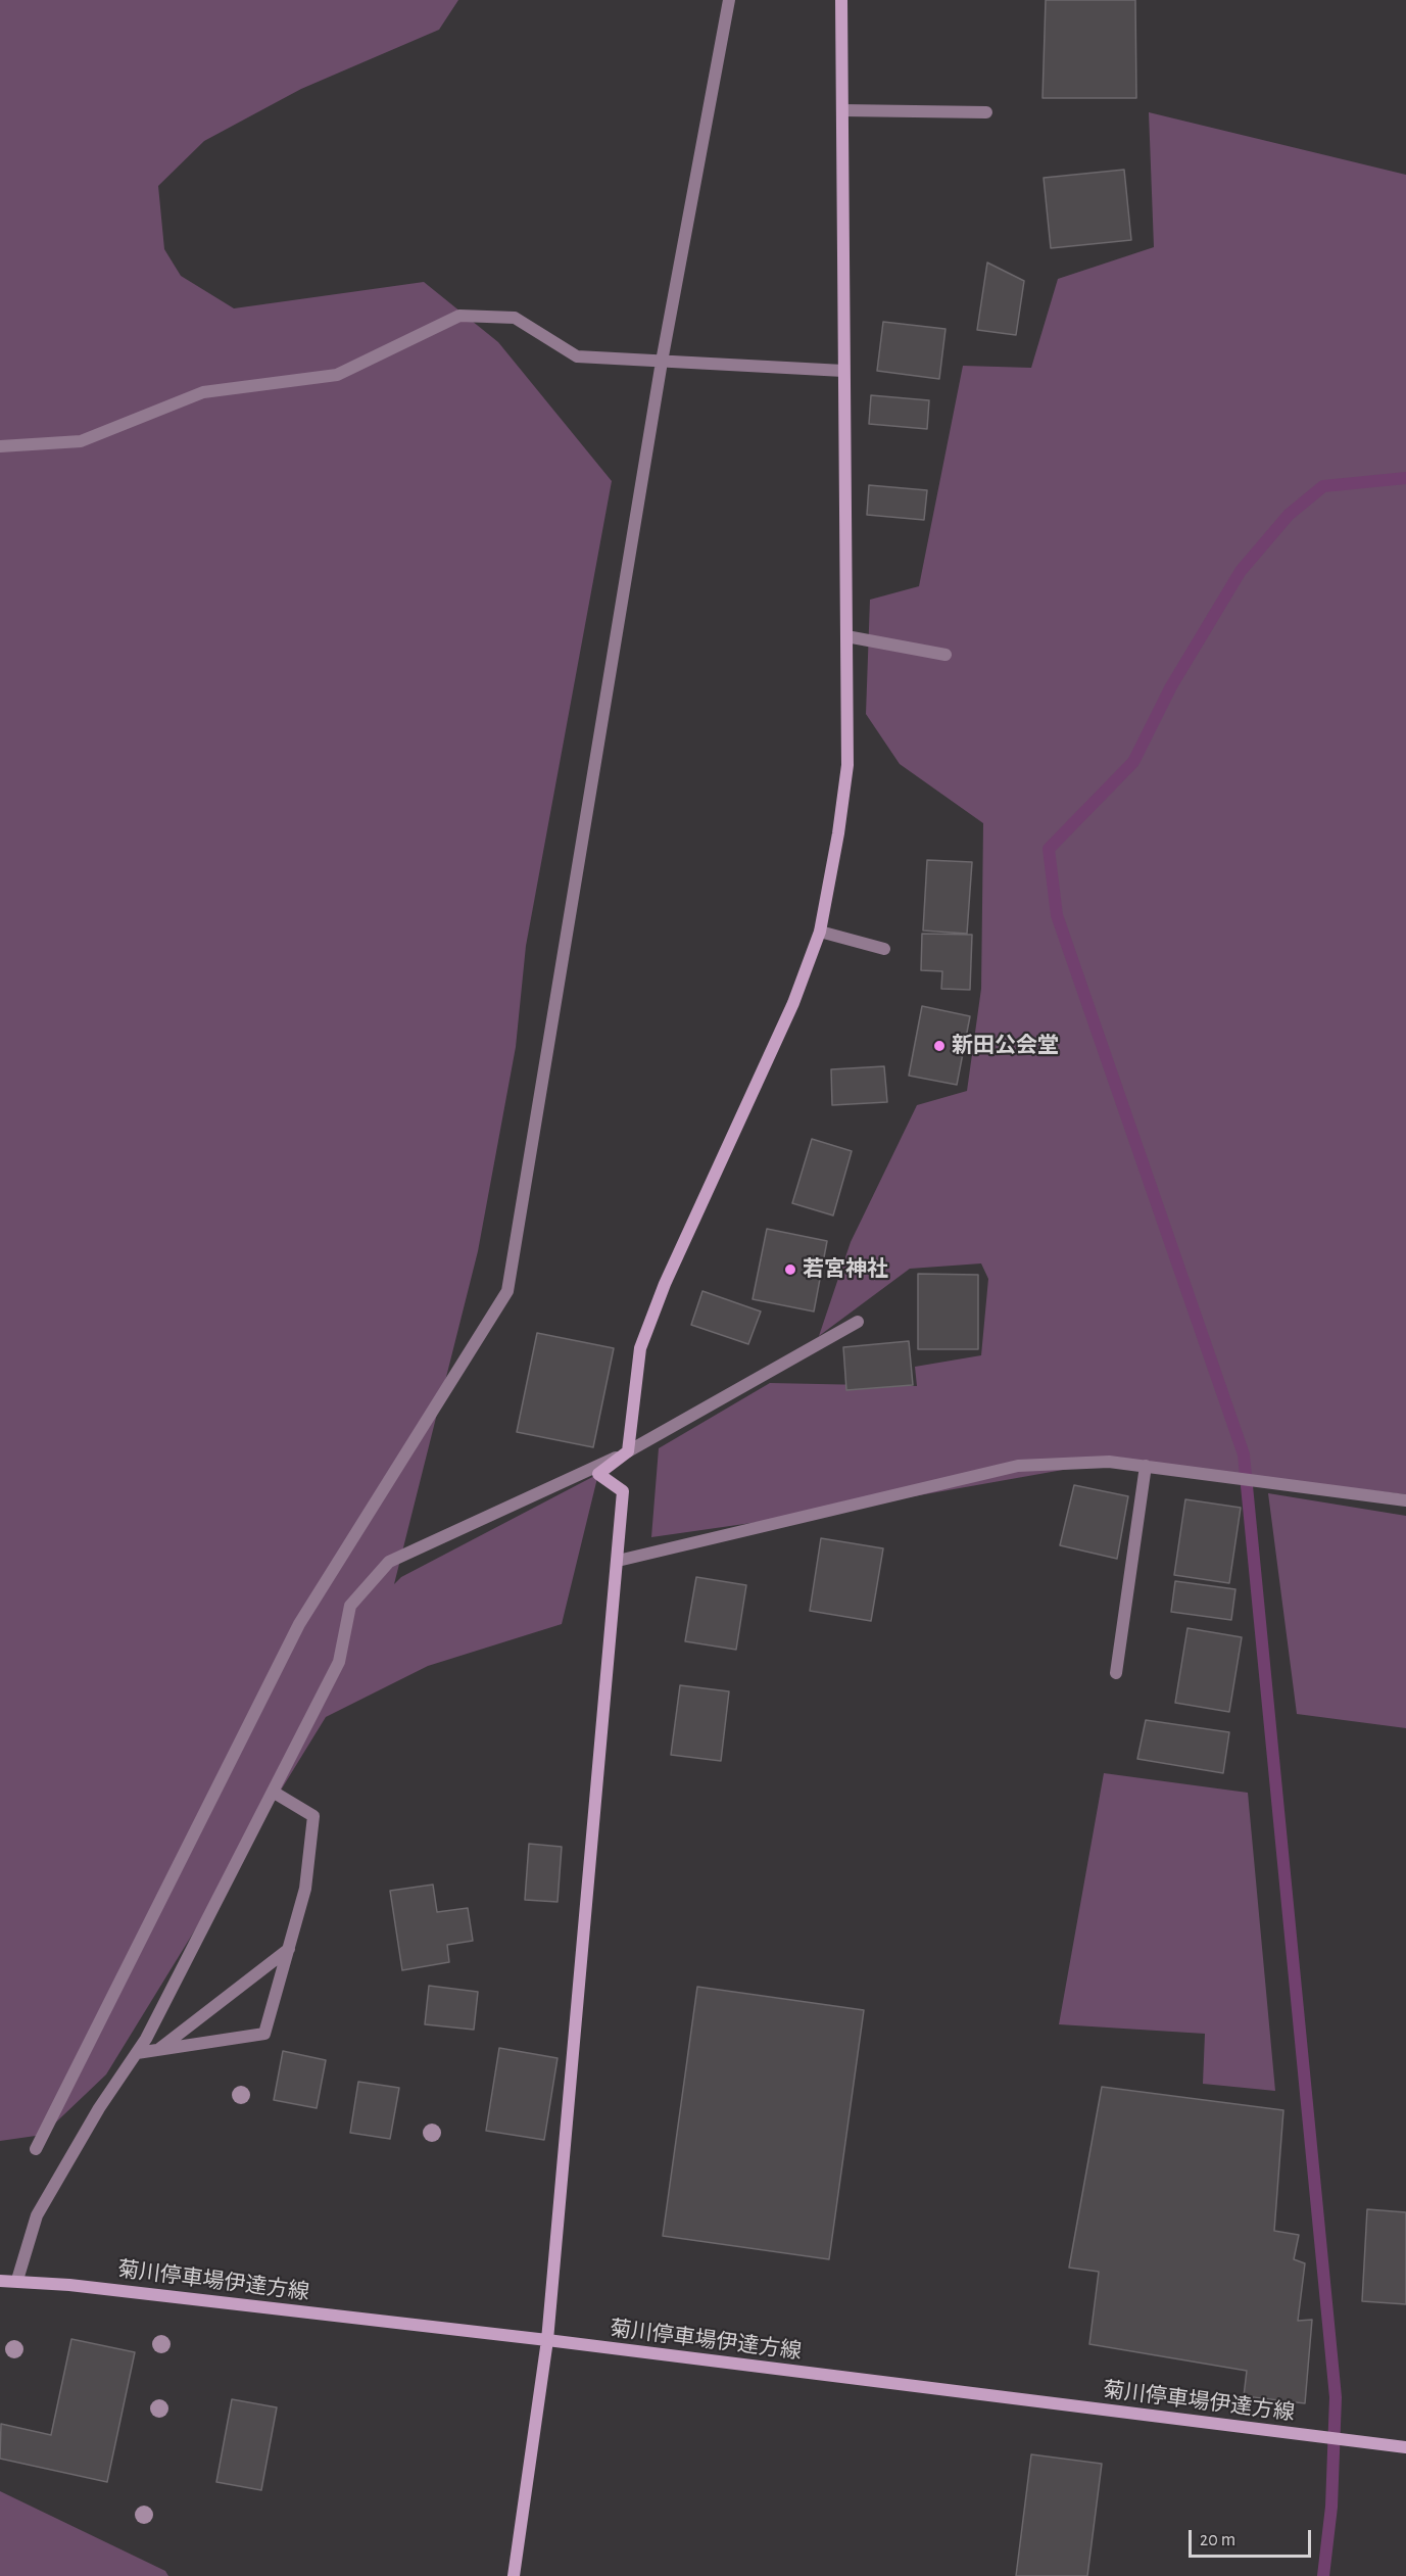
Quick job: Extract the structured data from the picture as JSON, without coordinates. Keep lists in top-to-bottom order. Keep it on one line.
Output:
{"streets":{"street":["菊川停車場伊達方線"]},"places":["新田公会堂","若宮神社"],"scale_bar":"20 m"}
